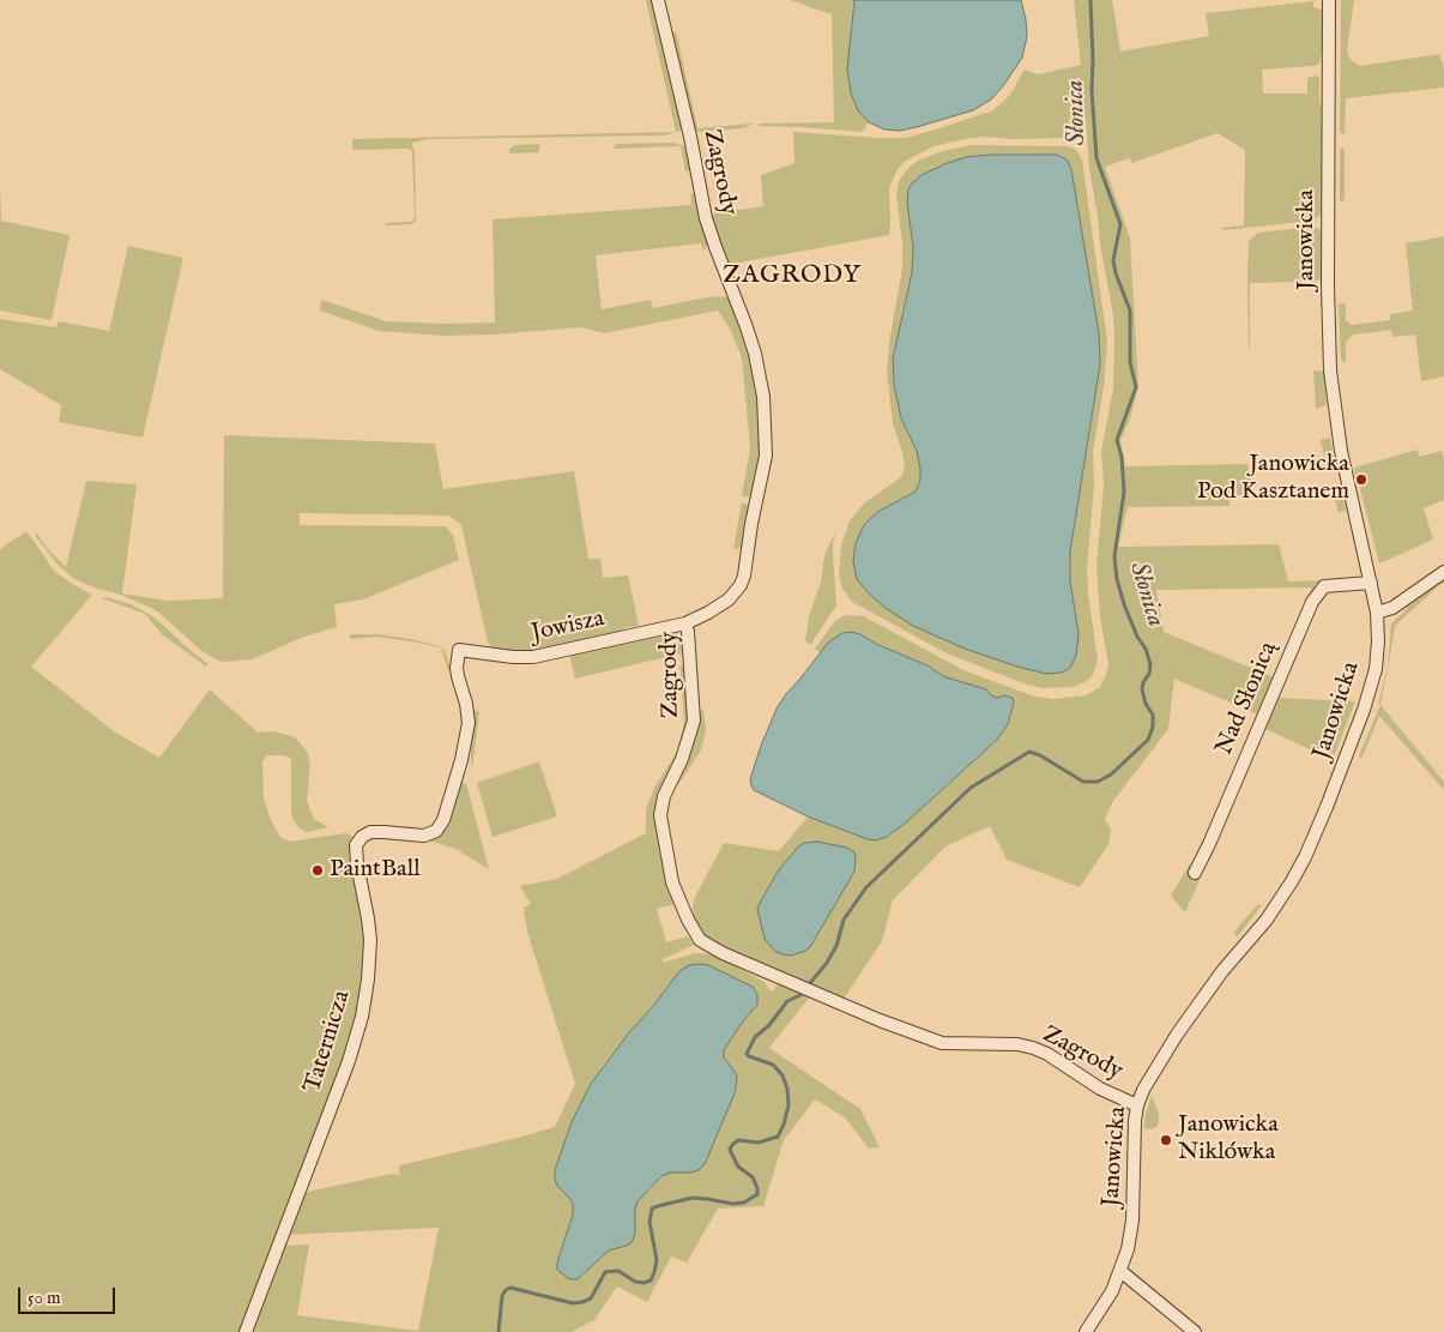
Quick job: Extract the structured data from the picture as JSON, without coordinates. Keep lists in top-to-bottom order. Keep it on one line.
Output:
{"streets":{"street":["Zagrody","Janowicka","Jowisza","Nad Słonicą","Taternicza"]},"crossings":[["Zagrody","Janowicka"],["Zagrody","Jowisza"],["Janowicka","Nad Słonicą"],["Jowisza","Taternicza"]],"districts":["ZAGRODY"],"water":["Słonica"],"places":["Janowicka Pod Kasztanem","PaintBall","Janowicka Niklówka"],"scale_bar":"50 m"}
